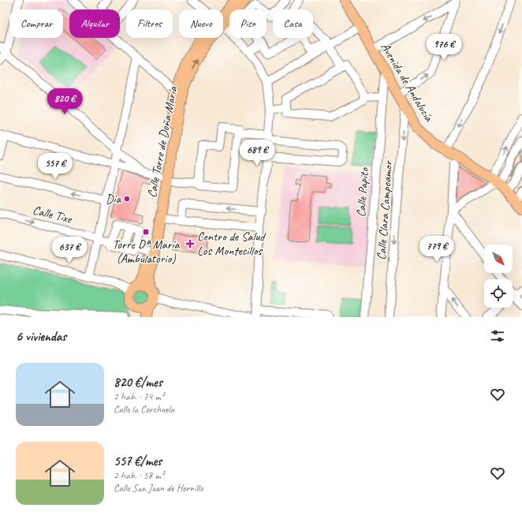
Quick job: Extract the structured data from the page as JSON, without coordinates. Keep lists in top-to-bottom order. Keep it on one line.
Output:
{"streets":{"main road":["Avenida de Andalucía","Calle Torre de Doña María"],"street":["Calle Papito","Calle Clara Campoamor","Calle Tixe"]},"crossings":[["Avenida de Andalucía","Calle Papito"],["Avenida de Andalucía","Calle Clara Campoamor"]],"places":{"other":["Dia"],"transit":["Torre Dª María (Ambulatorio)"],"health":["Centro de Salud Los Montecillos"]},"north":"bottom right","page":{"chip":["Comprar","Alquilar","Filtros","Nuevo","Piso","Casa"],"price":["976 €","820 €","689 €","557 €","779 €","637 €"],"heading":"6 viviendas","list":[{"name":"820 €/mes","note":"2 hab. · 74 m² · Calle la Corchuela"},{"name":"557 €/mes","note":"2 hab. · 58 m² · Calle San Juan de Hornillo"}]}}
